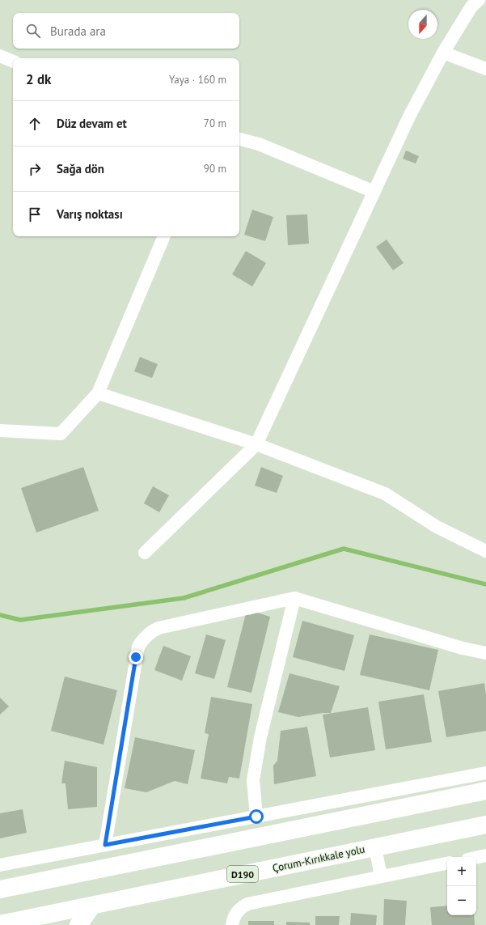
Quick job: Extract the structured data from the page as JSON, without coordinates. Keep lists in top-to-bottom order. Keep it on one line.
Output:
{"streets":{"main road":["Çorum-Kırıkkale yolu","D190"]},"north":"bottom","page":{"search":"Burada ara","heading":["2 dk","Yaya · 160 m"],"list":[["Düz devam et","70 m"],["Sağa dön","90 m"],"Varış noktası"],"map_buttons":["+","−"]}}
